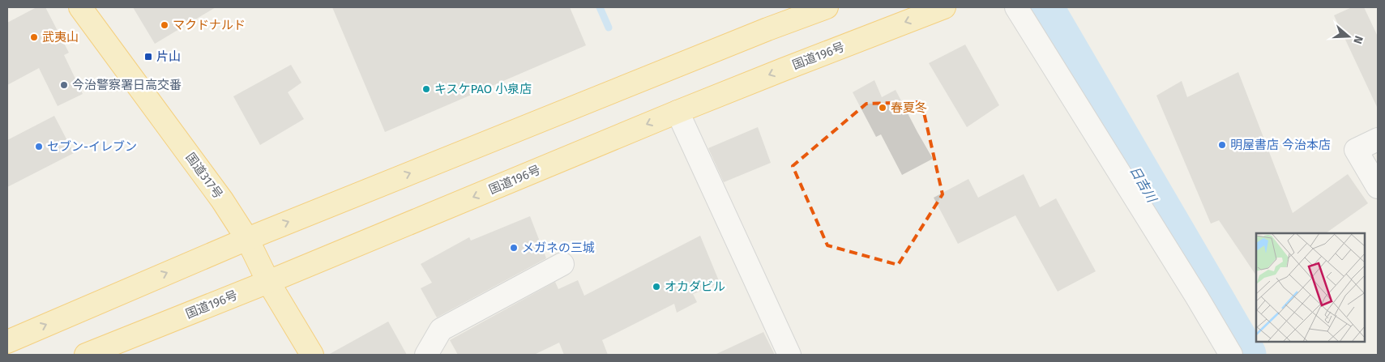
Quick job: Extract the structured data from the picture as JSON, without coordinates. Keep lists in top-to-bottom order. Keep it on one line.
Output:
{"streets":{"highway":["国道196号","国道317号"]},"crossings":[["国道196号","国道317号"]],"water":["日吉川"],"places":{"other":["マクドナルド","武夷山","今治警察署日高交番","キスケPAO 小泉店","春夏冬","明屋書店 今治本店","セブン-イレブン","メガネの三城","オカダビル"],"transit":["片山"]},"north":"right"}
